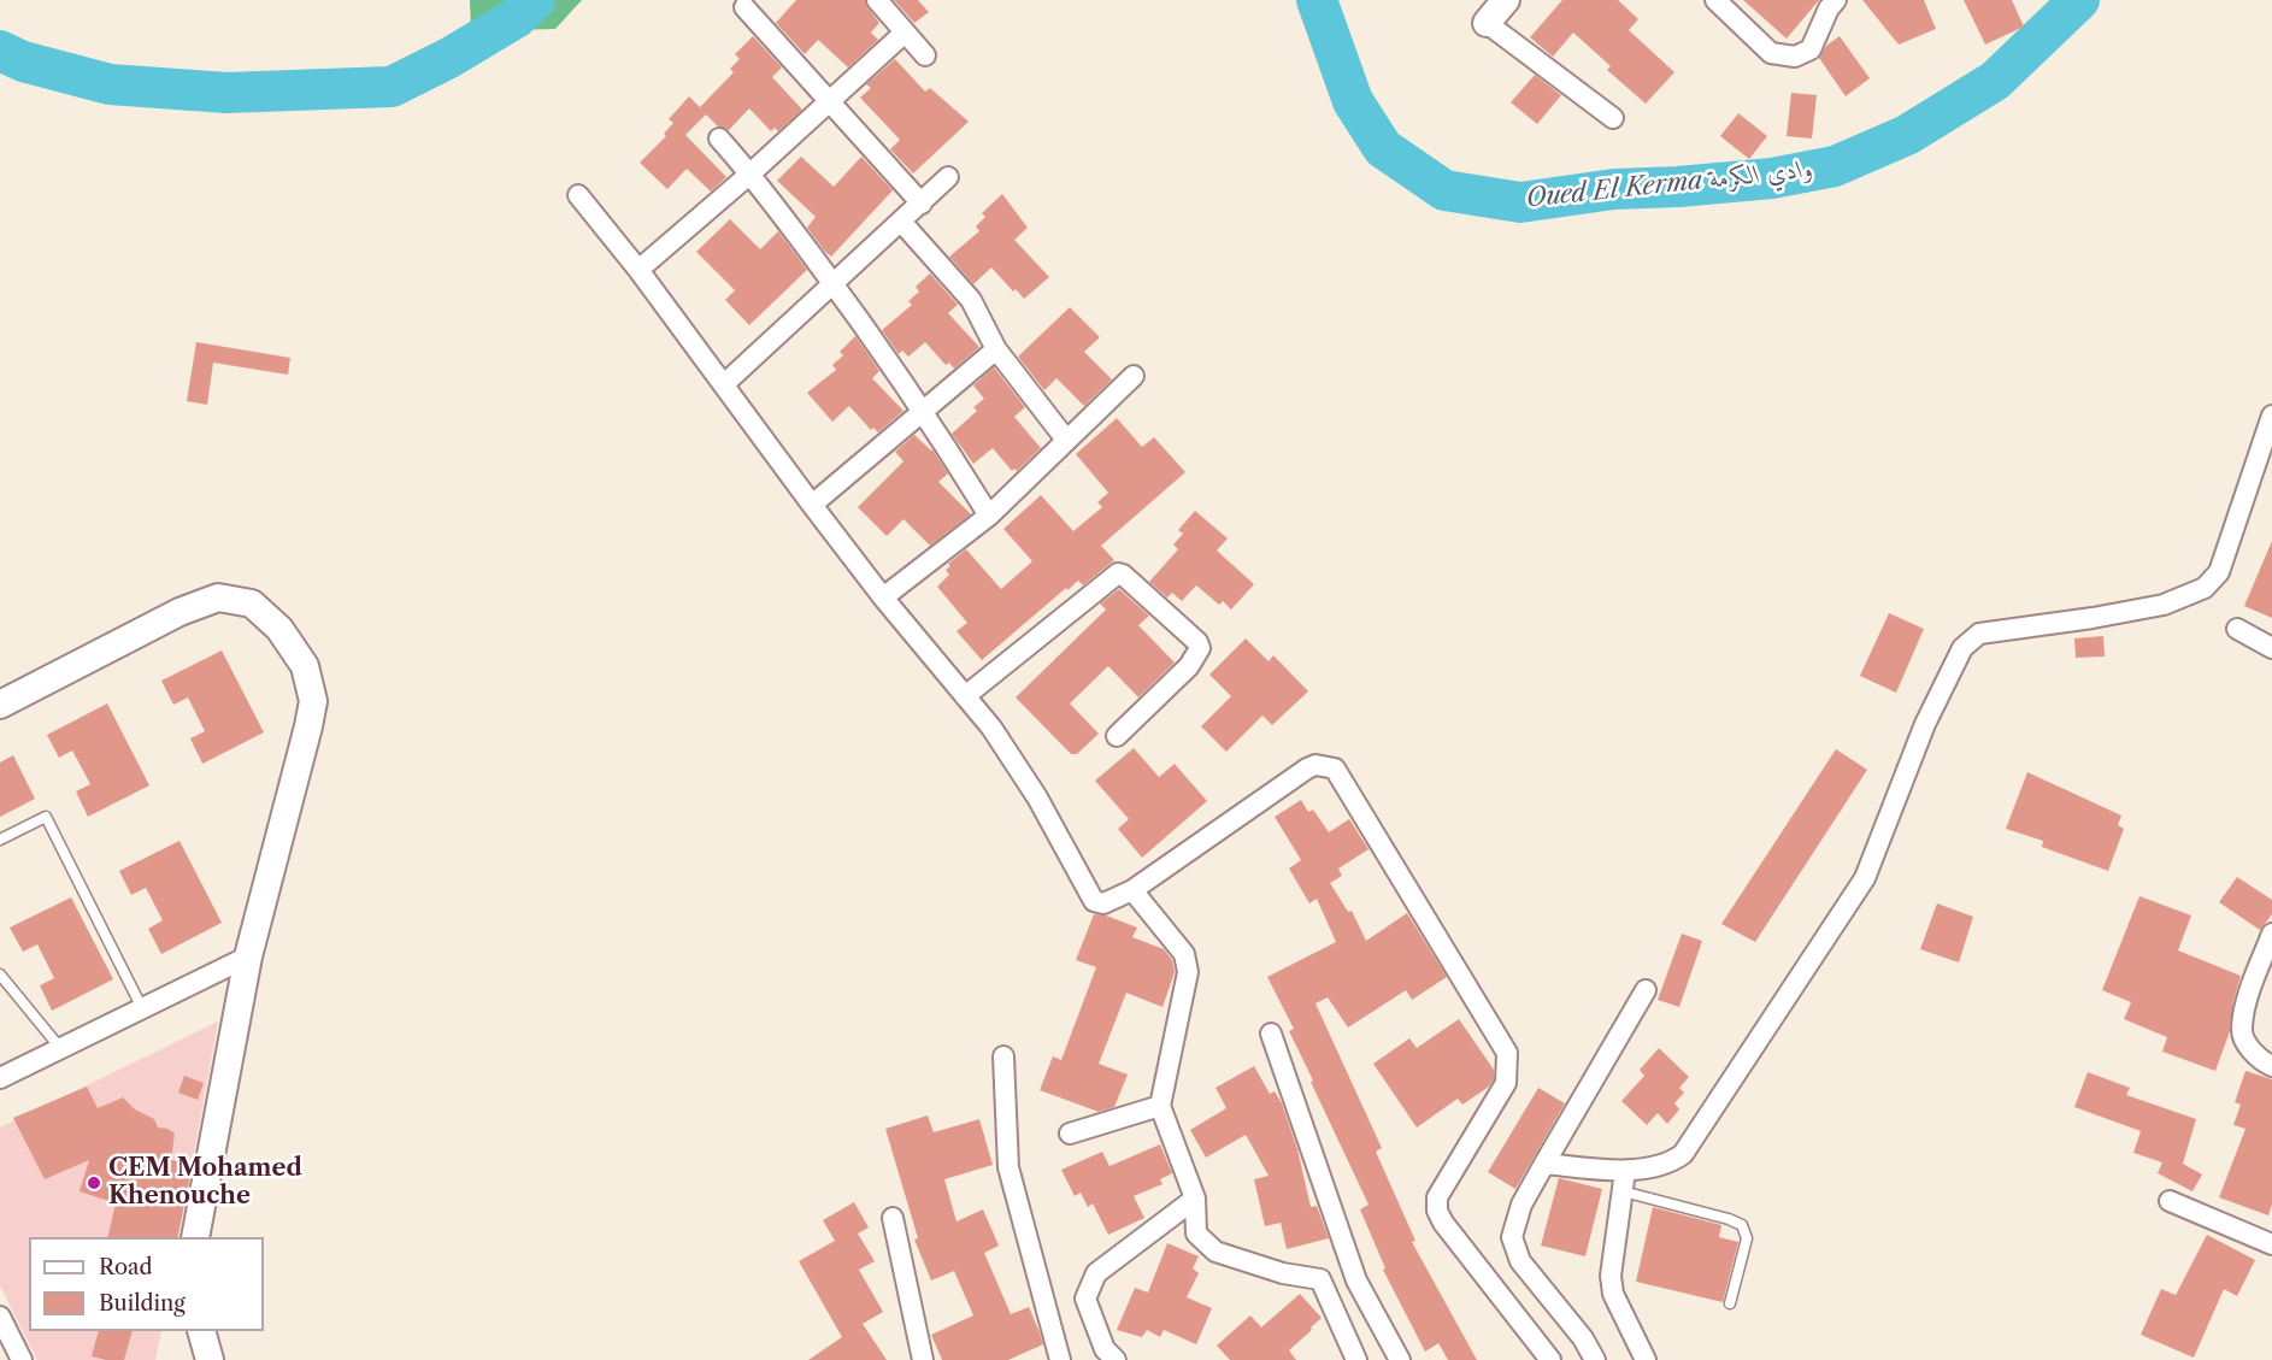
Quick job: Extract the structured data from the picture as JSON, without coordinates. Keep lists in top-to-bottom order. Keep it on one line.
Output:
{"water":["Oued El Kerma وادي الكرمة"],"places":["CEM Mohamed Khenouche"],"legend":["Road","Building"]}
